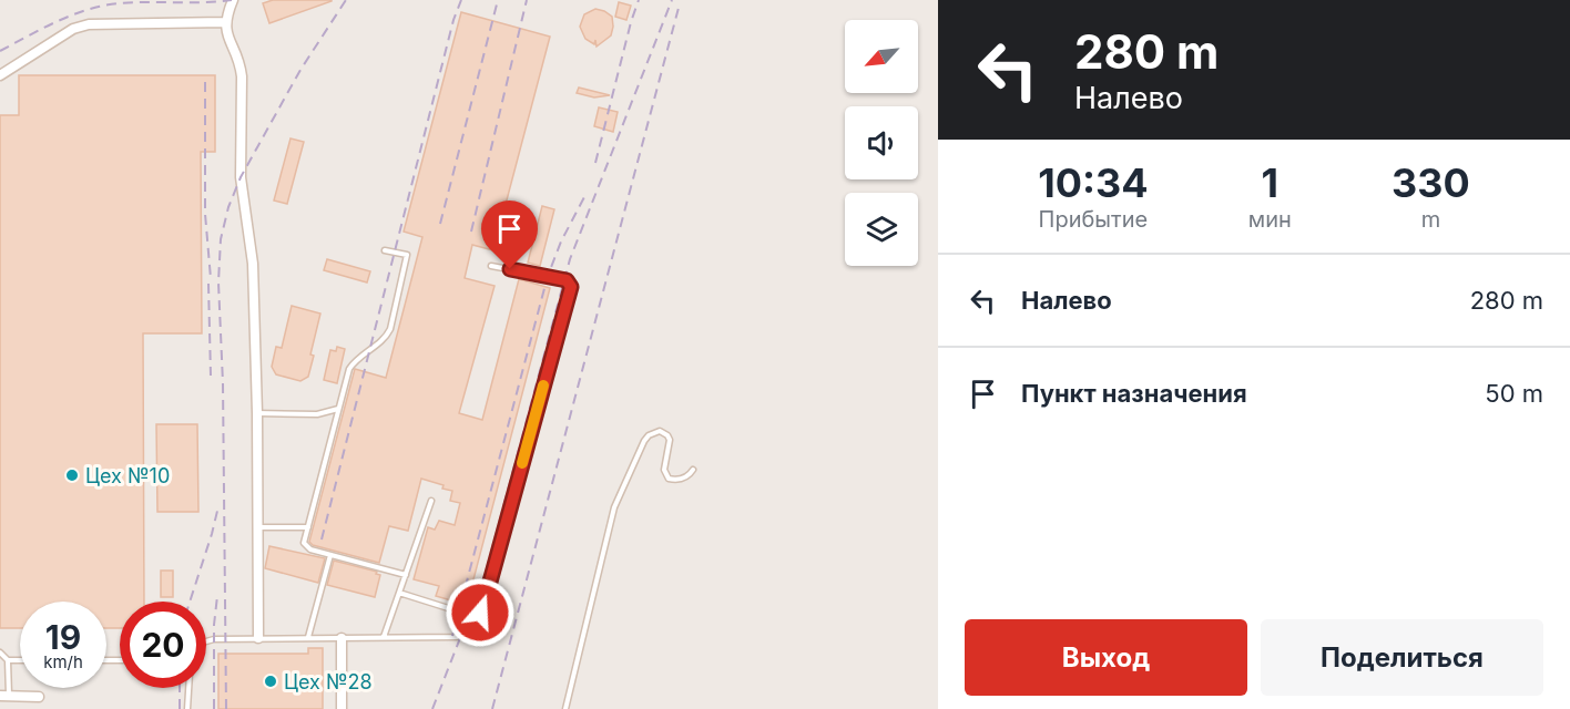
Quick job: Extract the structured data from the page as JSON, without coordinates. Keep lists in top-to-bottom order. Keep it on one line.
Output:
{"places":["Цех №10","Цех №28"],"north":"bottom left","page":{"turn":["280 m","Налево"],"eta":["10:34","Прибытие","1","мин","330","m"],"list":[{"name":"Налево","value":"280 m"},{"name":"Пункт назначения","value":"50 m"}],"speed":"19 km/h","limit":"20","buttons":["Выход","Поделиться"]}}
